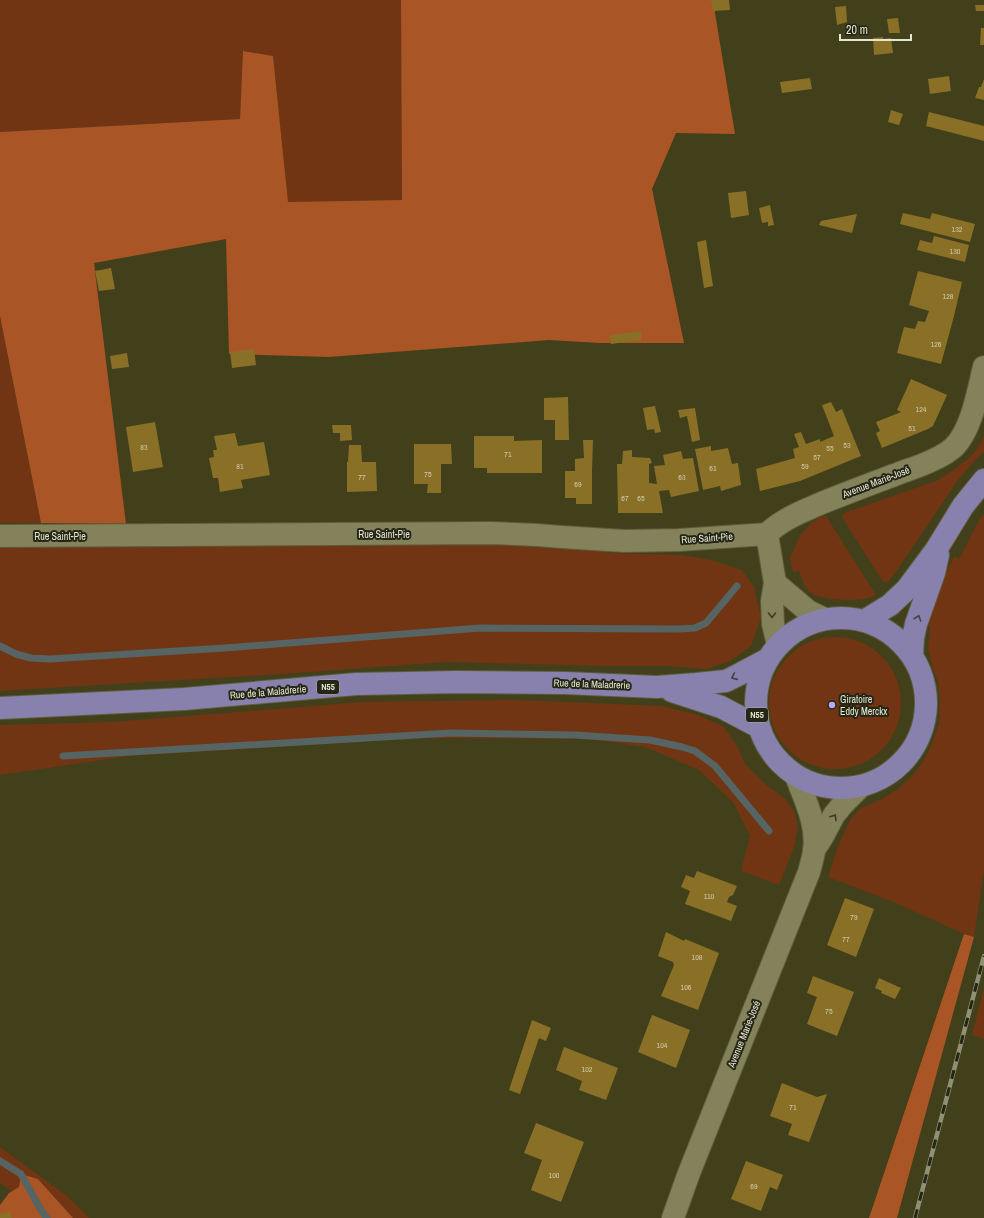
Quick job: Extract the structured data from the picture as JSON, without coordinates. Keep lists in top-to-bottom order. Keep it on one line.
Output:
{"streets":{"main road":["Rue de la Maladrerie","N55"],"street":["Avenue Marie-José","Rue Saint-Pie"]},"crossings":[["Avenue Marie-José","Rue Saint-Pie"],["Avenue Marie-José","N55"],["Rue de la Maladrerie","N55"]],"places":["Giratoire Eddy Merckx"],"house_numbers":["132","130","128","126","124","51","53","83","55","71","57","81","59","61","75","77","63","69","67","65","110","79","77","108","106","75","104","102","71","100","69"],"scale_bar":"20 m"}
